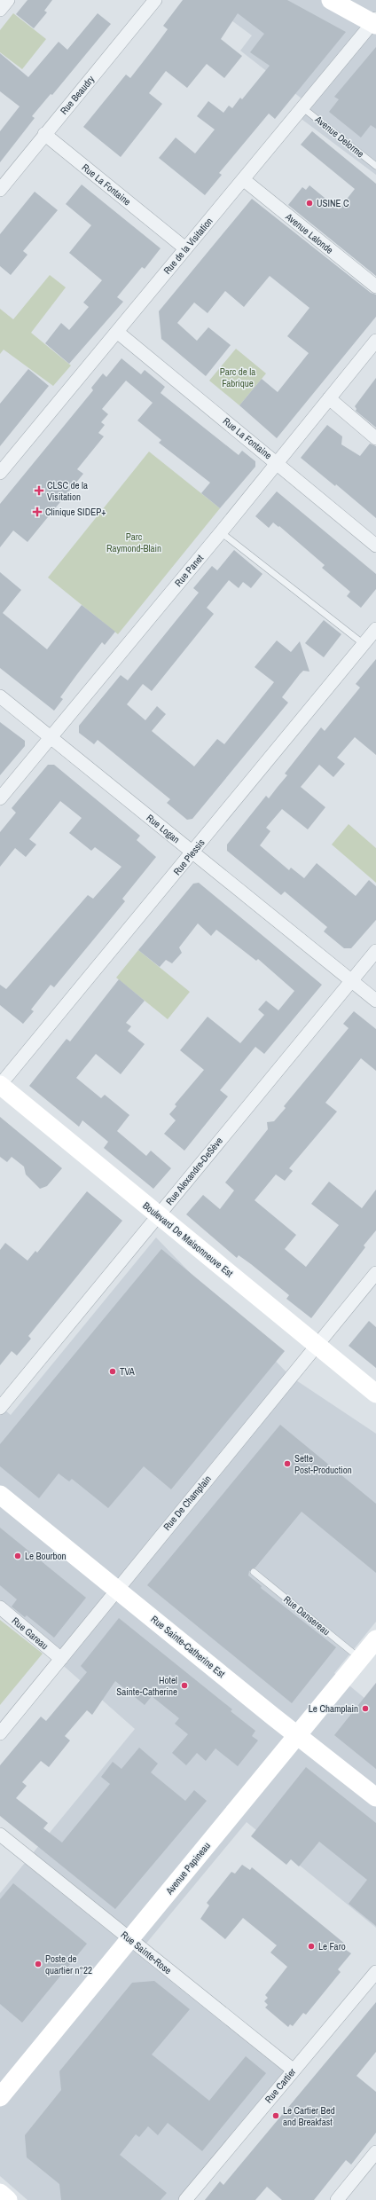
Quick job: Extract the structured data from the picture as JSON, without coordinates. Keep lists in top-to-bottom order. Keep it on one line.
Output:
{"streets":{"street":["Rue Beaudry","Rue La Fontaine","Avenue Lalonde","Rue de la Visitation","Rue Panet","Rue Logan","Rue Plessis","Rue Alexandre-DeSève","Boulevard De Maisonneuve Est","Rue De Champlain","Rue Gareau","Rue Sainte-Catherine Est","Avenue Papineau","Rue Sainte-Rose","Rue Cartier"],"lane":["Avenue Delorme","Rue Dansereau"]},"crossings":[["Rue Beaudry","Rue La Fontaine"],["Avenue Delorme","Rue de la Visitation"],["Rue La Fontaine","Rue de la Visitation"],["Rue La Fontaine","Rue Panet"],["Avenue Lalonde","Rue de la Visitation"],["Rue Panet","Rue Logan"],["Rue Logan","Rue Plessis"],["Rue Logan","Rue Alexandre-DeSève"],["Rue Plessis","Boulevard De Maisonneuve Est"],["Rue Alexandre-DeSève","Boulevard De Maisonneuve Est"],["Boulevard De Maisonneuve Est","Rue De Champlain"],["Rue De Champlain","Rue Gareau"],["Rue De Champlain","Rue Sainte-Catherine Est"],["Rue Dansereau","Avenue Papineau"],["Rue Sainte-Catherine Est","Avenue Papineau"],["Avenue Papineau","Rue Sainte-Rose"],["Rue Sainte-Rose","Rue Cartier"]],"parks":["Parc de la Fabrique","Parc Raymond-Blain"],"places":{"other":["USINE C","TVA","Sette Post-Production","Le Bourbon","Hotel Sainte-Catherine","Le Champlain","Le Faro","Poste de quartier n°22","Le Cartier Bed and Breakfast"],"health":["CLSC de la Visitation","Clinique SIDEP+"]}}
